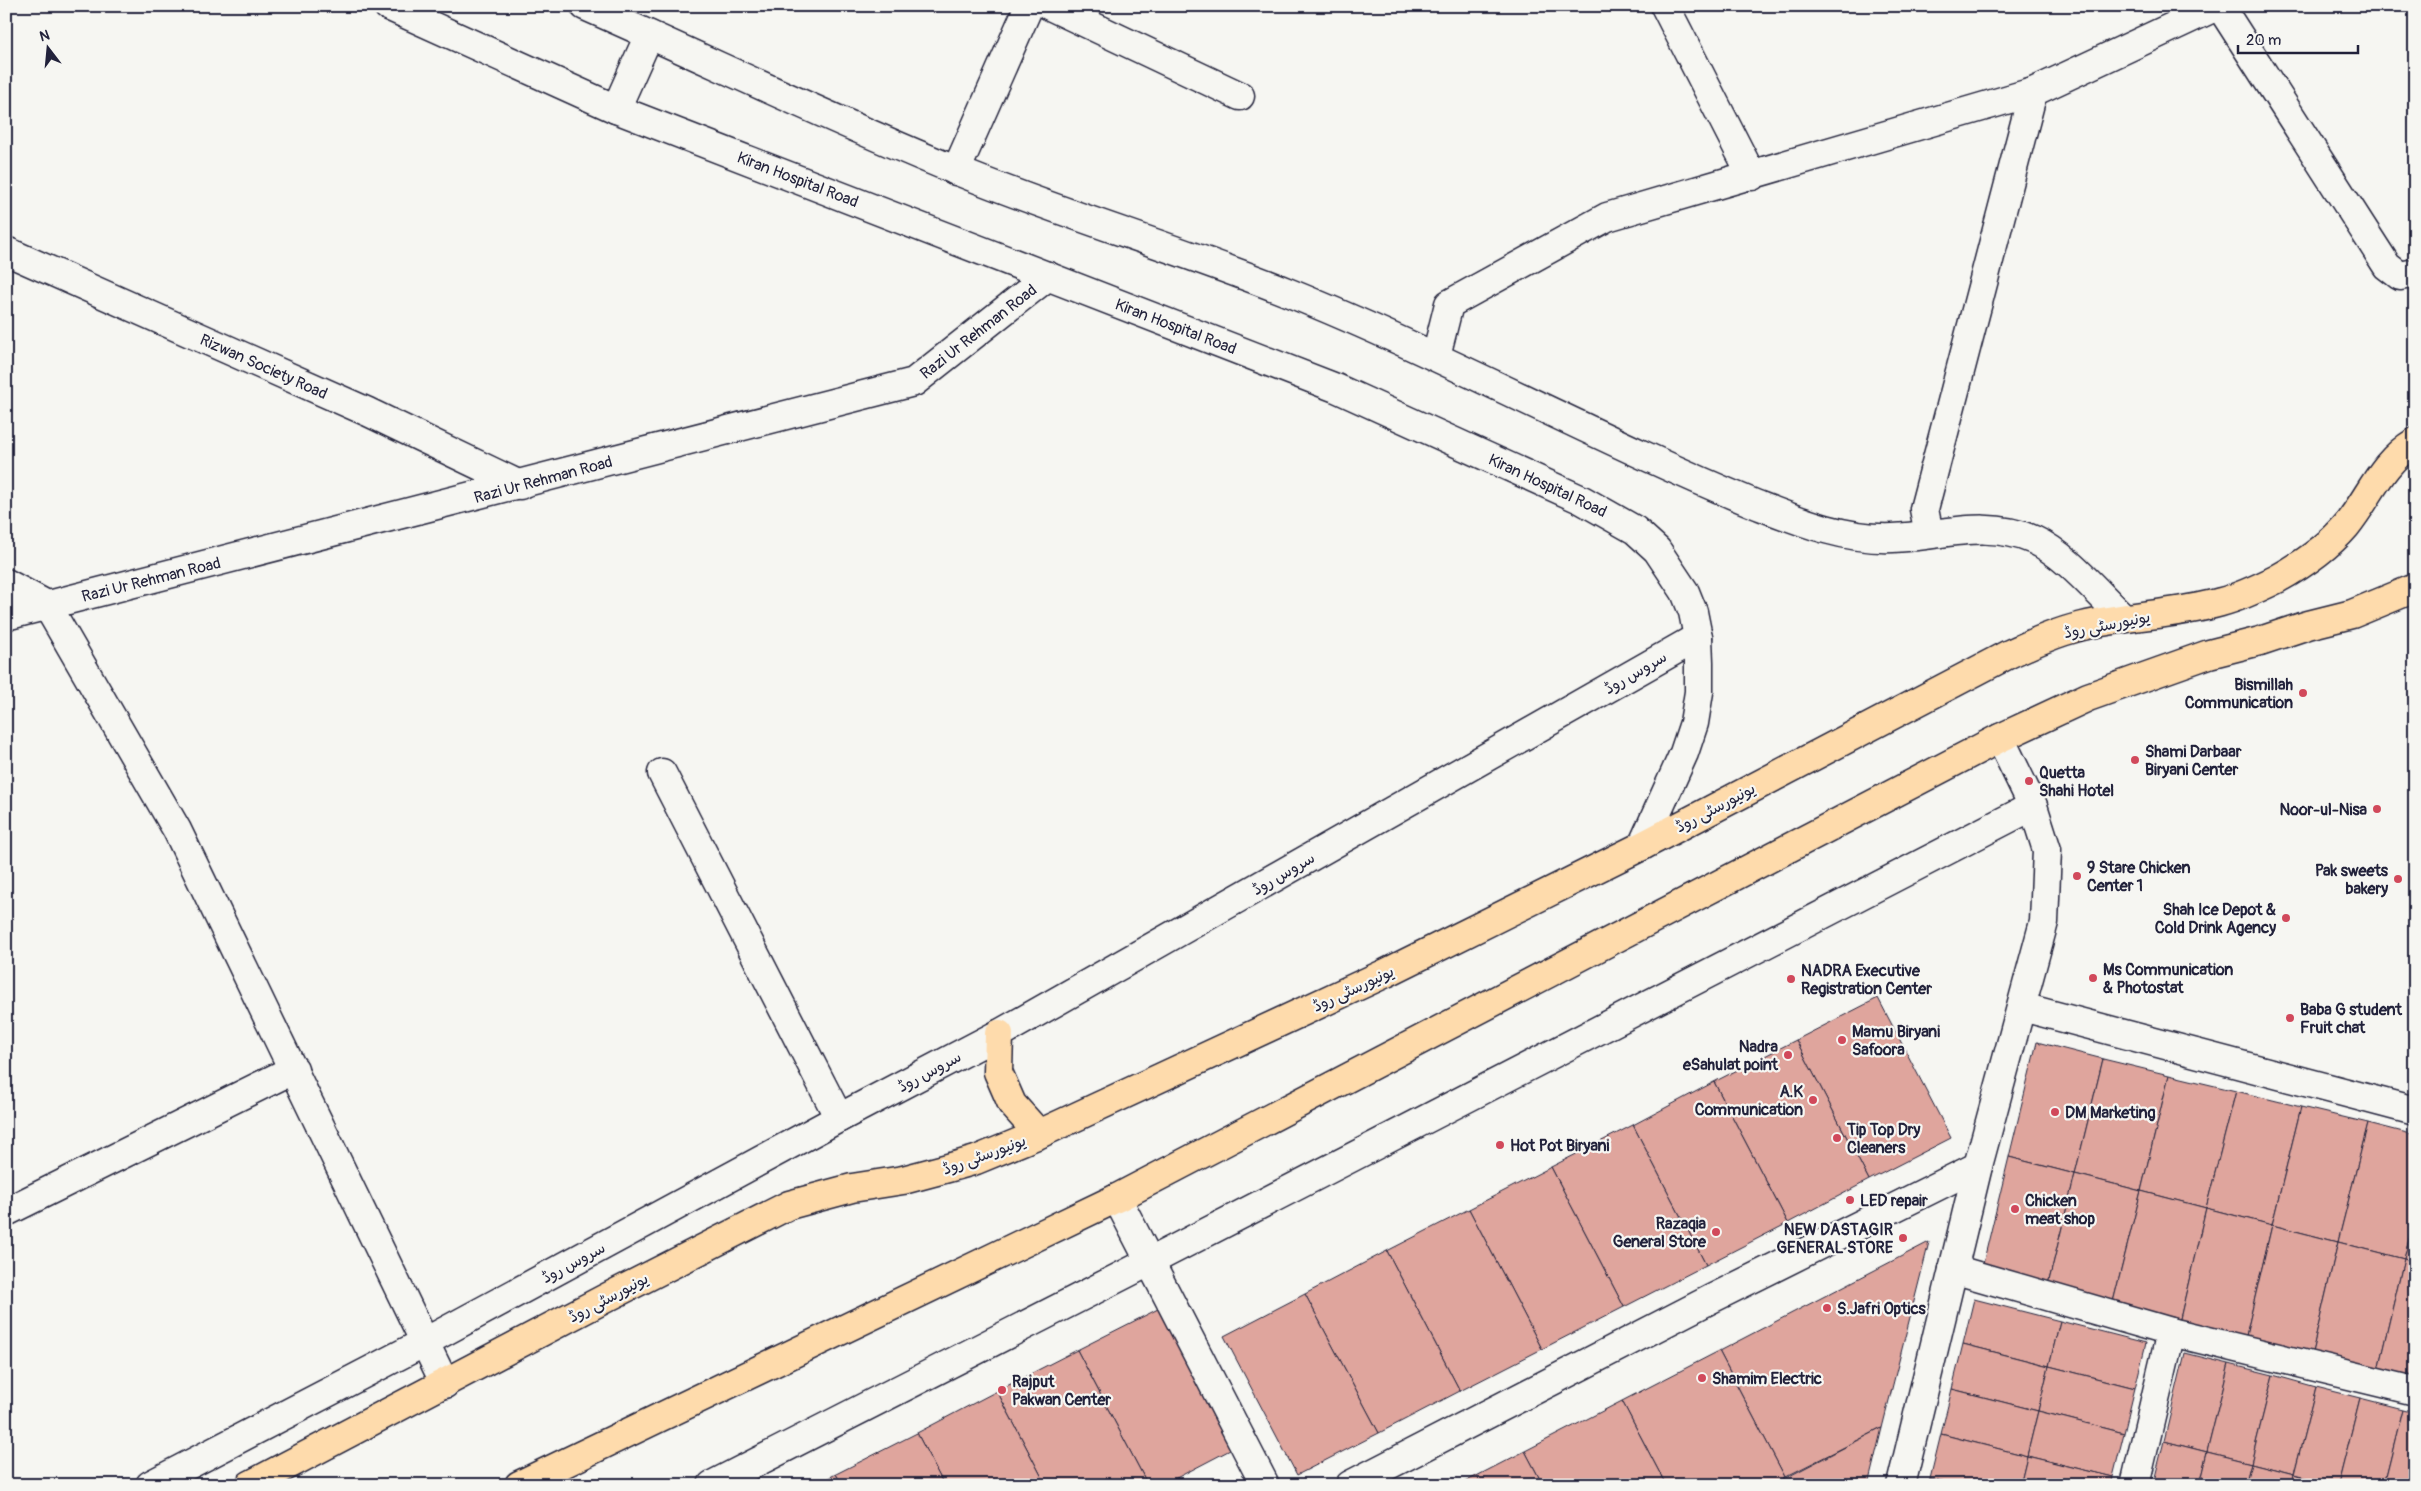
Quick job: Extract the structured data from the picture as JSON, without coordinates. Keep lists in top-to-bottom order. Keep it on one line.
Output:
{"streets":{"main road":["یونیورسٹی روڈ"],"street":["Kiran Hospital Road","Razi Ur Rehman Road","Rizwan Society Road","سروس روڈ"]},"crossings":[["Kiran Hospital Road","Razi Ur Rehman Road"],["Kiran Hospital Road","یونیورسٹی روڈ"],["Kiran Hospital Road","سروس روڈ"],["Razi Ur Rehman Road","Rizwan Society Road"]],"places":["Bismillah Communication","Shami Darbaar Biryani Center","Quetta Shahi Hotel","Noor-ul-Nisa","9 Stare Chicken Center 1","Pak sweets bakery","Shah Ice Depot & Cold Drink Agency","Ms Communication & Photostat","NADRA Executive Registration Center","Baba G student Fruit chat","Mamu Biryani Safoora","Nadra eSahulat point","A.K Communication","DM Marketing","Tip Top Dry Cleaners","Hot Pot Biryani","LED repair","Chicken meat shop","Razaqia General Store","NEW DASTAGIR GENERAL STORE","S.Jafri Optics","Shamim Electric","Rajput Pakwan Center"],"scale_bar":"20 m","north":"top"}
